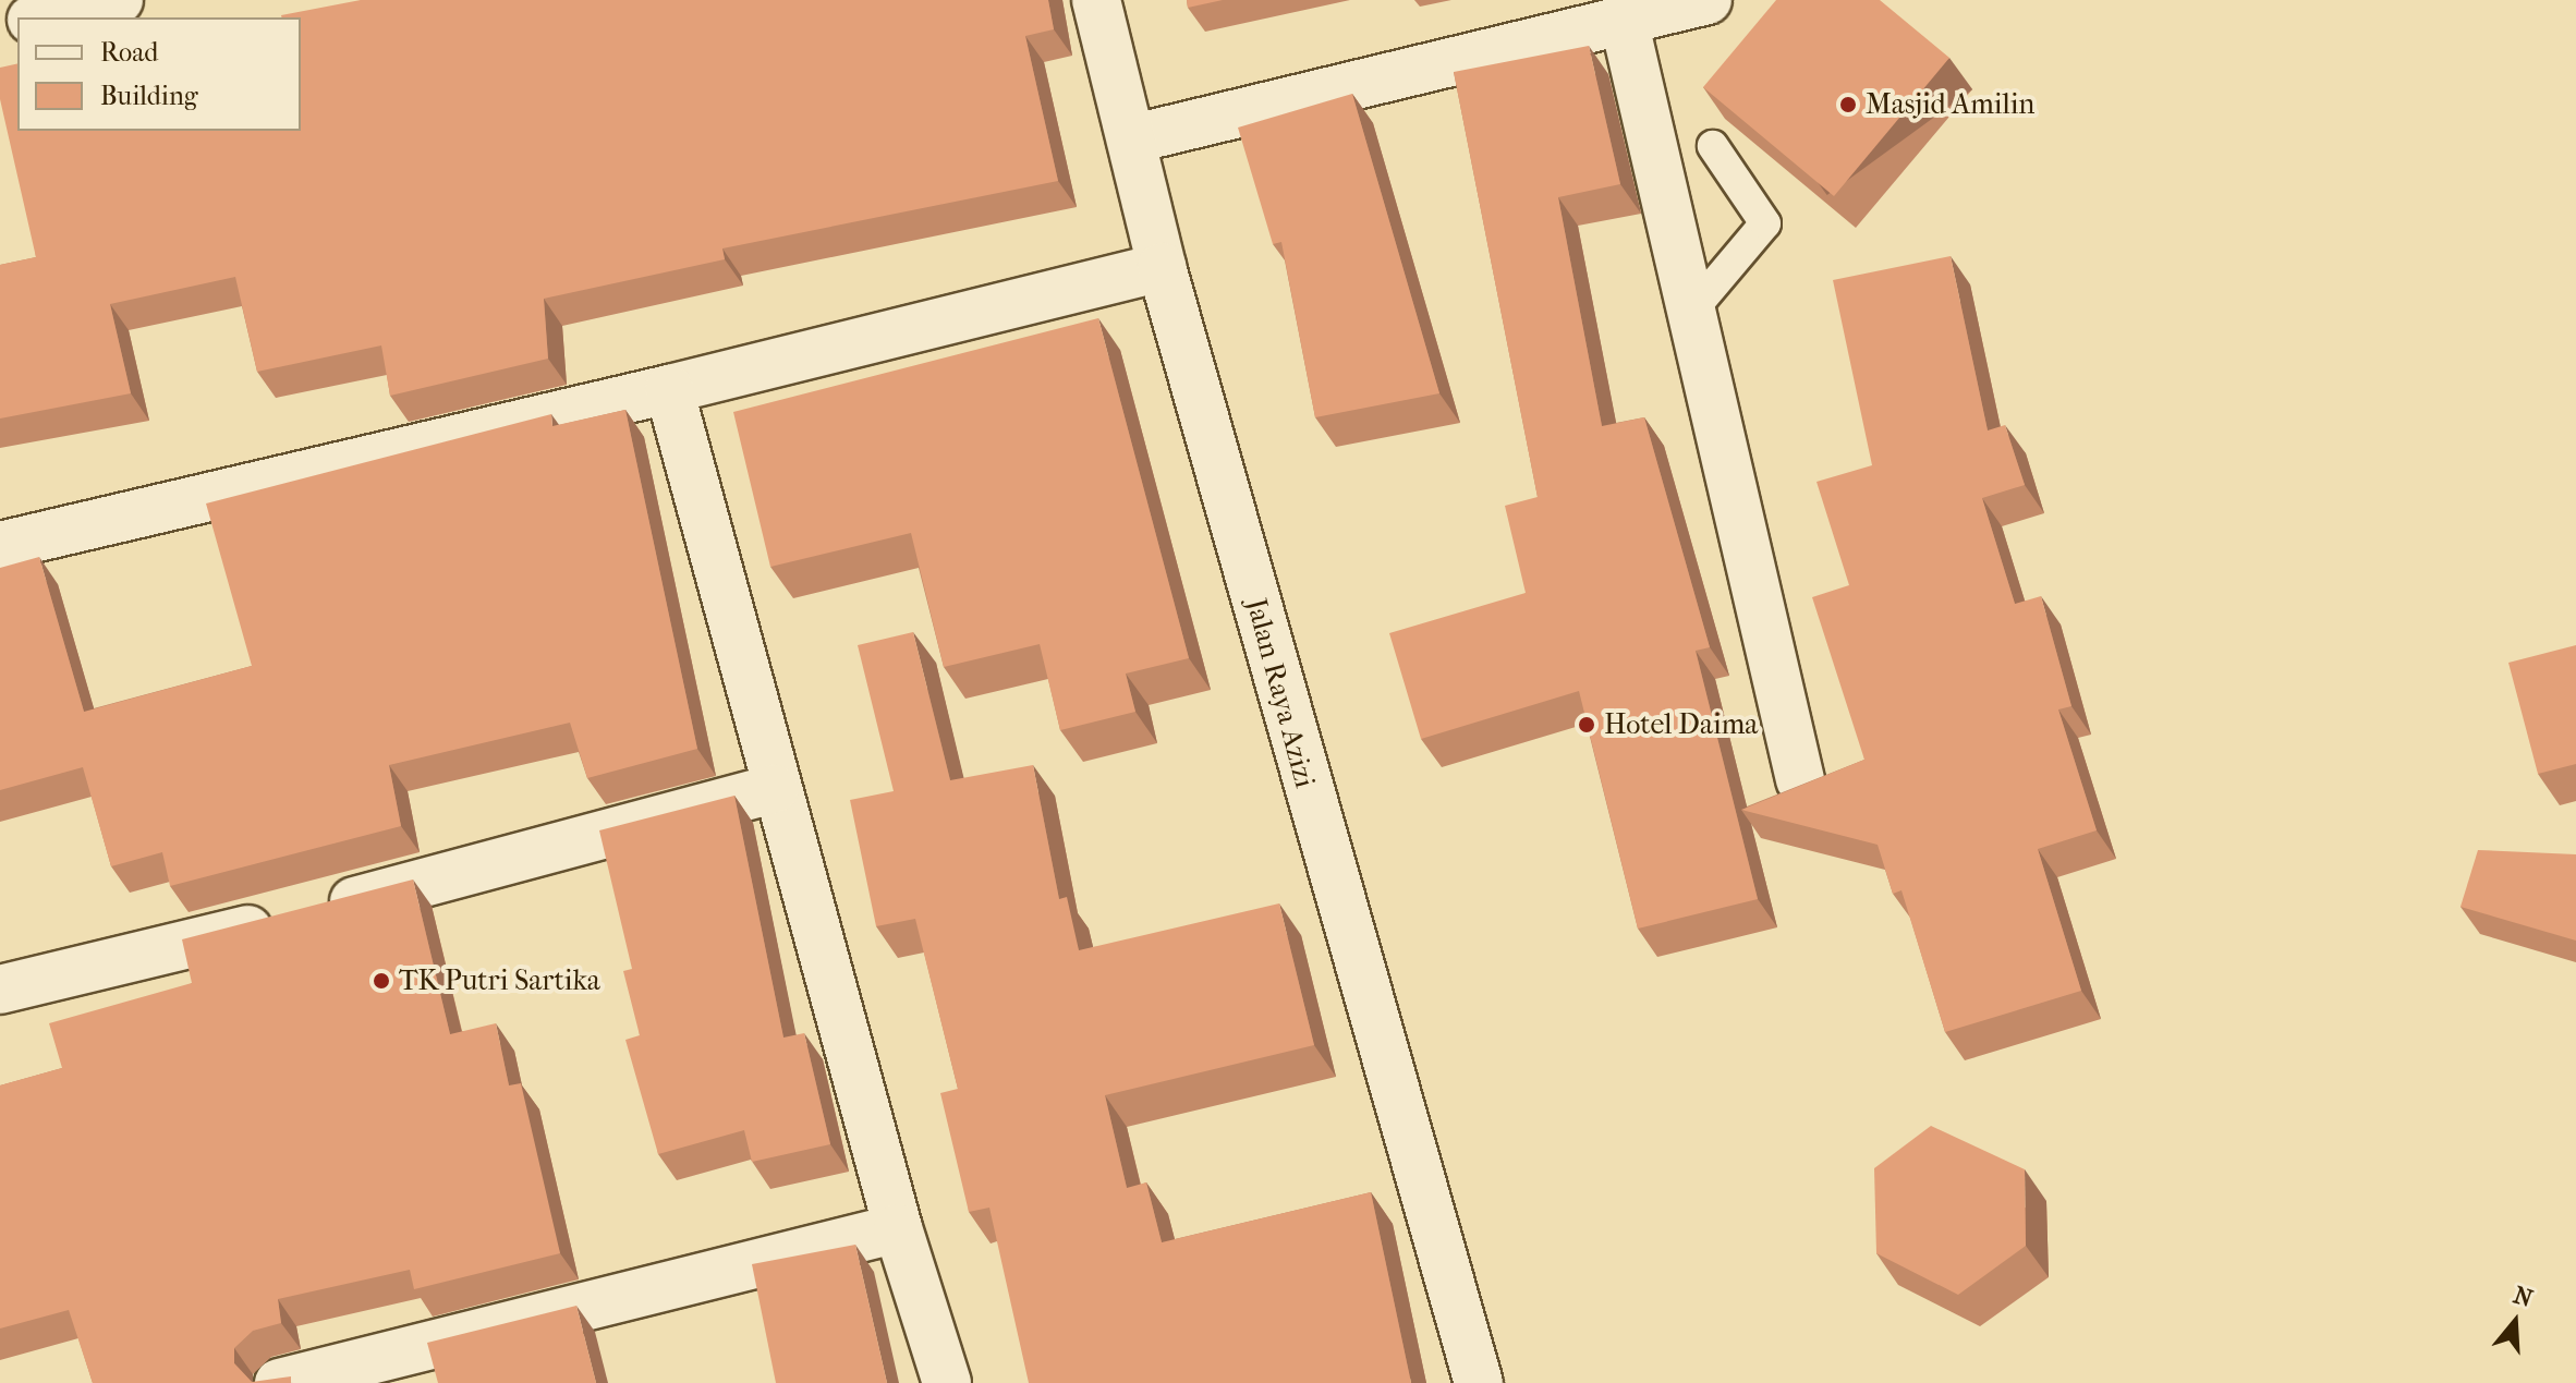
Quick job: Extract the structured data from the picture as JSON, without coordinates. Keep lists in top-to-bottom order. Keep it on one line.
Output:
{"streets":{"street":["Jalan Raya Azizi"]},"places":["Masjid Amilin","Hotel Daima","TK Putri Sartika"],"legend":["Road","Building"],"north":"top"}
